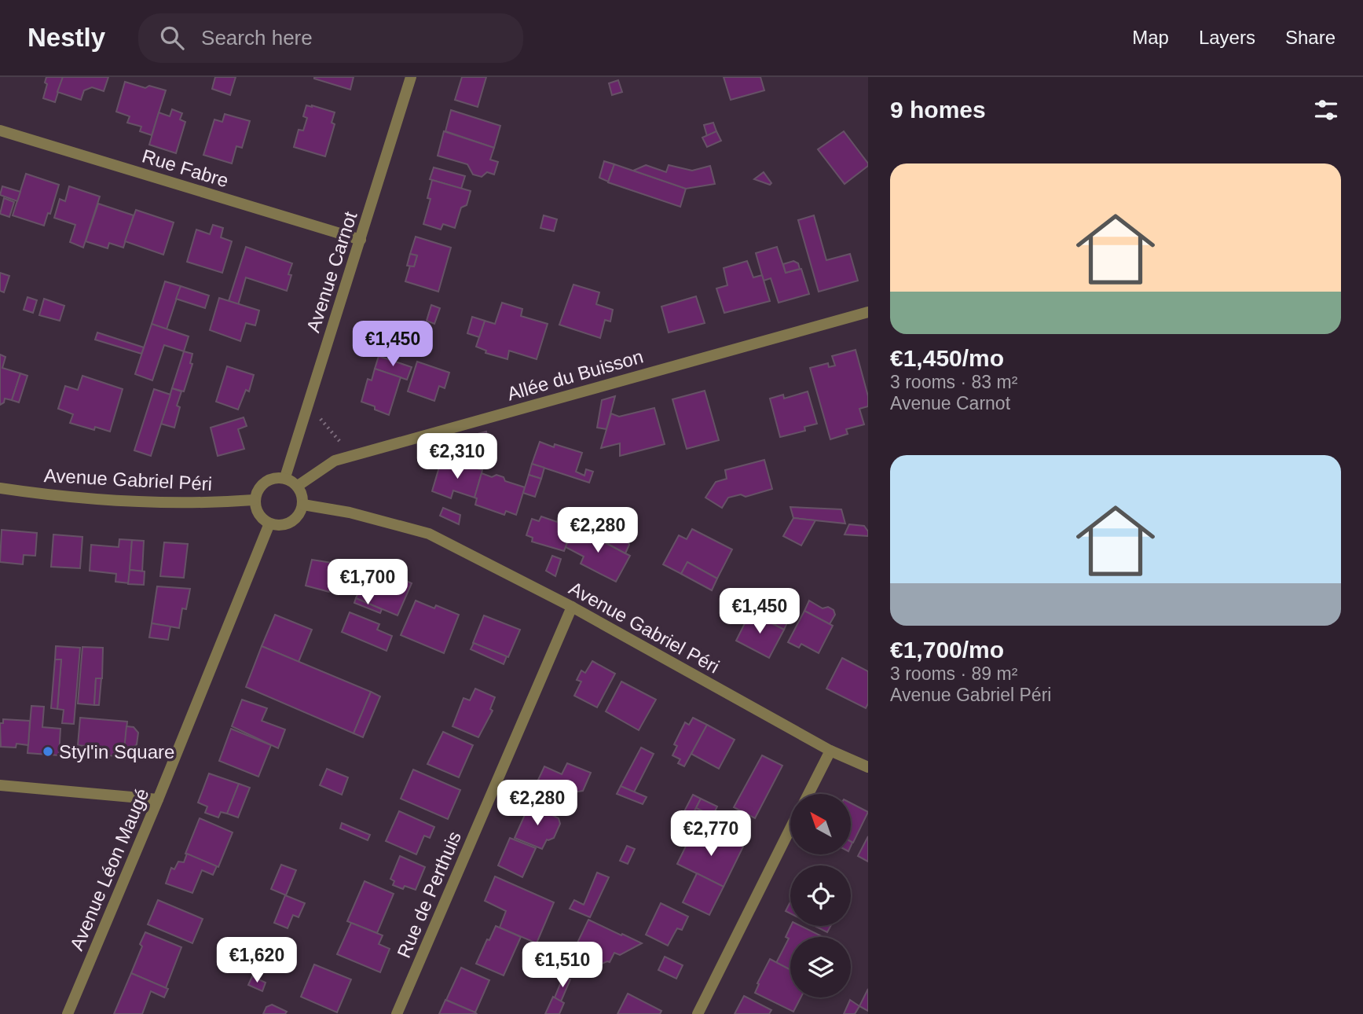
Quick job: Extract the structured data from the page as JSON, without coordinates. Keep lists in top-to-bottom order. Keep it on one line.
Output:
{"streets":{"street":["Rue Fabre","Avenue Carnot","Allée du Buisson","Avenue Gabriel Péri","Avenue Léon Maugé","Rue de Perthuis"]},"crossings":[["Rue Fabre","Avenue Carnot"],["Avenue Carnot","Allée du Buisson"],["Avenue Carnot","Avenue Gabriel Péri"],["Avenue Carnot","Avenue Léon Maugé"],["Allée du Buisson","Avenue Gabriel Péri"],["Allée du Buisson","Avenue Léon Maugé"],["Avenue Gabriel Péri","Avenue Léon Maugé"],["Avenue Gabriel Péri","Rue de Perthuis"]],"places":["Styl'in Square"],"north":"top left","page":{"header":"Nestly","search":"Search here","nav":["Map","Layers","Share"],"heading":"9 homes","list":[{"name":"€1,450/mo","note":"3 rooms · 83 m² · Avenue Carnot"},{"name":"€1,700/mo","note":"3 rooms · 89 m² · Avenue Gabriel Péri"}],"price":["€1,450","€2,310","€2,280","€1,700","€1,450","€2,280","€2,770","€1,620","€1,510"]}}
